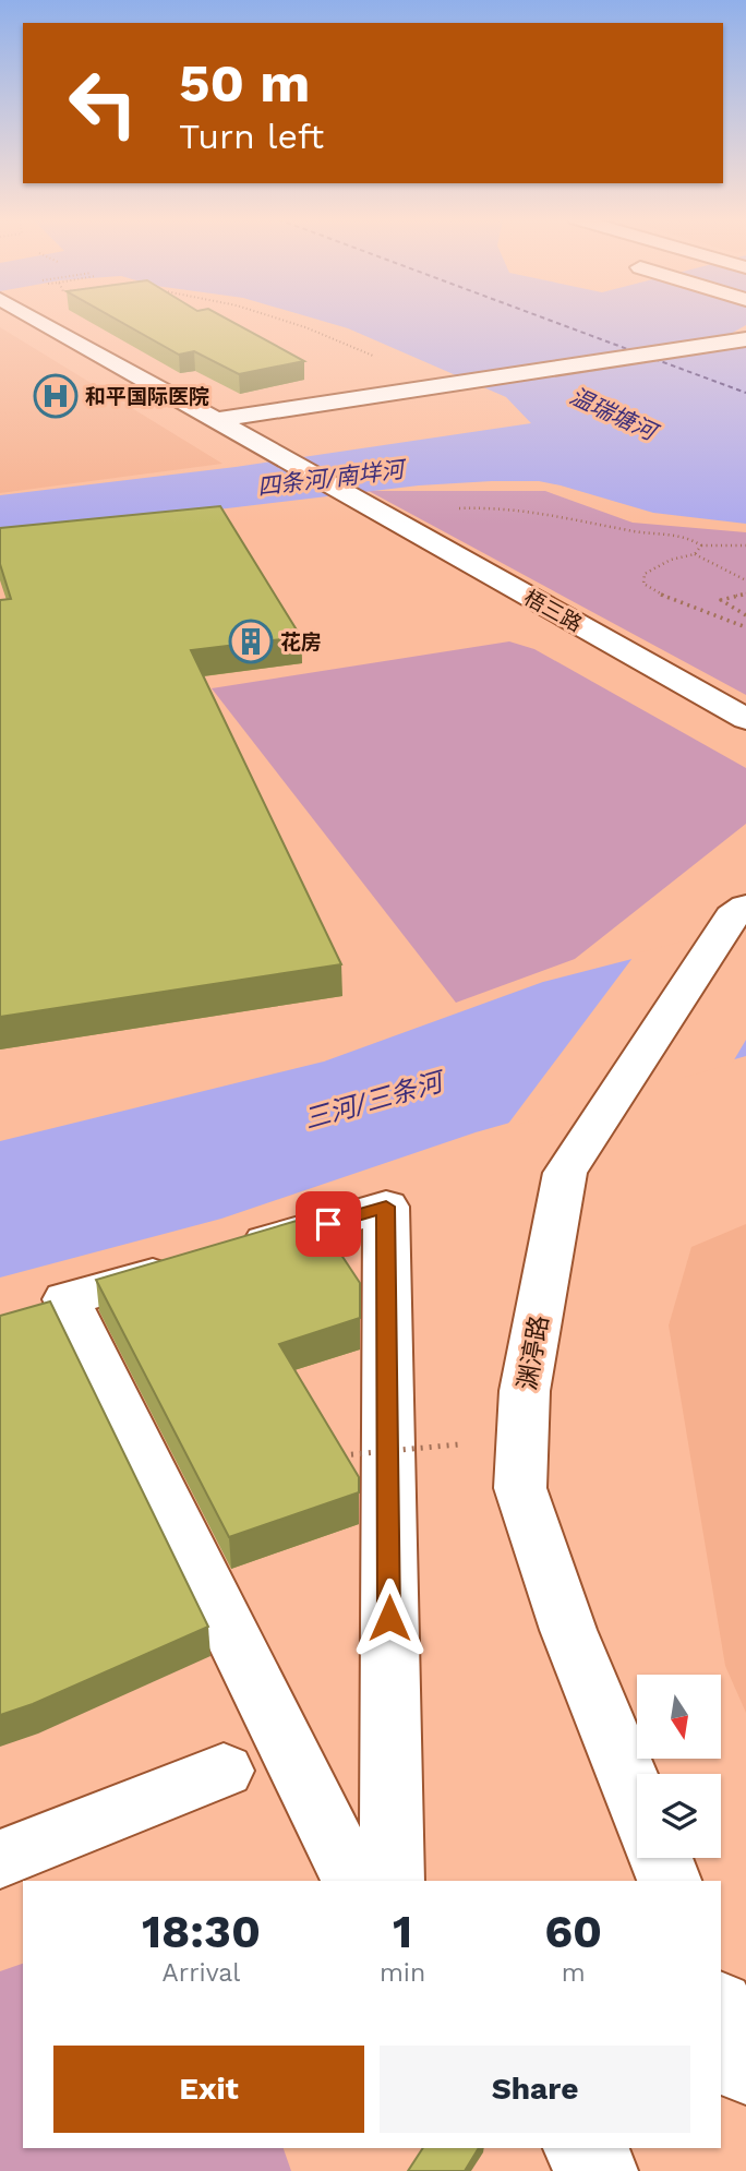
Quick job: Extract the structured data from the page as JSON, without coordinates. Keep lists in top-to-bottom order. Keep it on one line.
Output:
{"streets":{"street":["梧三路","渊渟路"]},"water":["温瑞塘河","四条河/南垟河","三河/三条河"],"places":{"hospital":["和平国际医院"],"building":["花房"]},"north":"bottom","page":{"turn":["50 m","Turn left"],"eta":["18:30","Arrival","1","min","60","m"],"buttons":["Exit","Share"]}}
